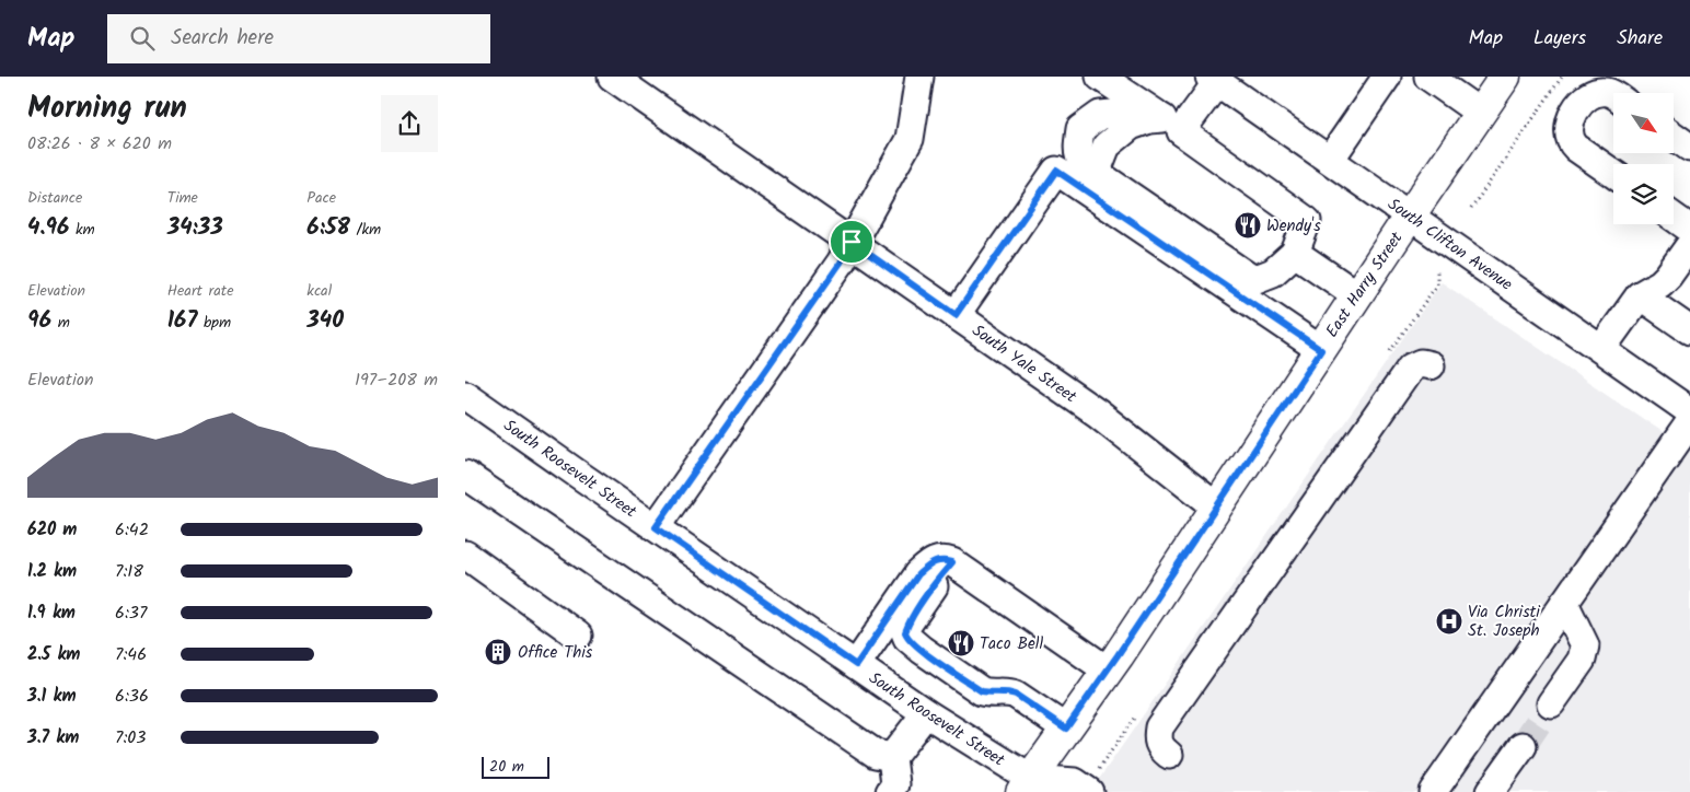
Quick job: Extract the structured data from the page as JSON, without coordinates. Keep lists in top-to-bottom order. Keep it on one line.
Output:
{"streets":{"main road":["East Harry Street"],"street":["South Clifton Avenue","South Yale Street","South Roosevelt Street"]},"crossings":[["South Clifton Avenue","East Harry Street"],["East Harry Street","South Yale Street"],["East Harry Street","South Roosevelt Street"]],"places":{"restaurant":["Wendy's","Taco Bell"],"hospital":["Via Christi St. Joseph"],"building":["Office This"]},"scale_bar":"20 m","north":"bottom right","page":{"header":"Map","search":"Search here","nav":["Map","Layers","Share"],"heading":["Morning run","08:26 · 8 × 620 m"],"stats":[["Distance","4.96 km"],["Time","34:33"],["Pace","6:58 /km"],["Elevation","96 m"],["Heart rate","167 bpm"],["kcal","340"]],"chart":["Elevation","197–208 m"],"list":[{"name":"620 m","note":"6:42"},{"name":"1.2 km","note":"7:18"},{"name":"1.9 km","note":"6:37"},{"name":"2.5 km","note":"7:46"},{"name":"3.1 km","note":"6:36"},{"name":"3.7 km","note":"7:03"}],"scale":"20 m"}}
